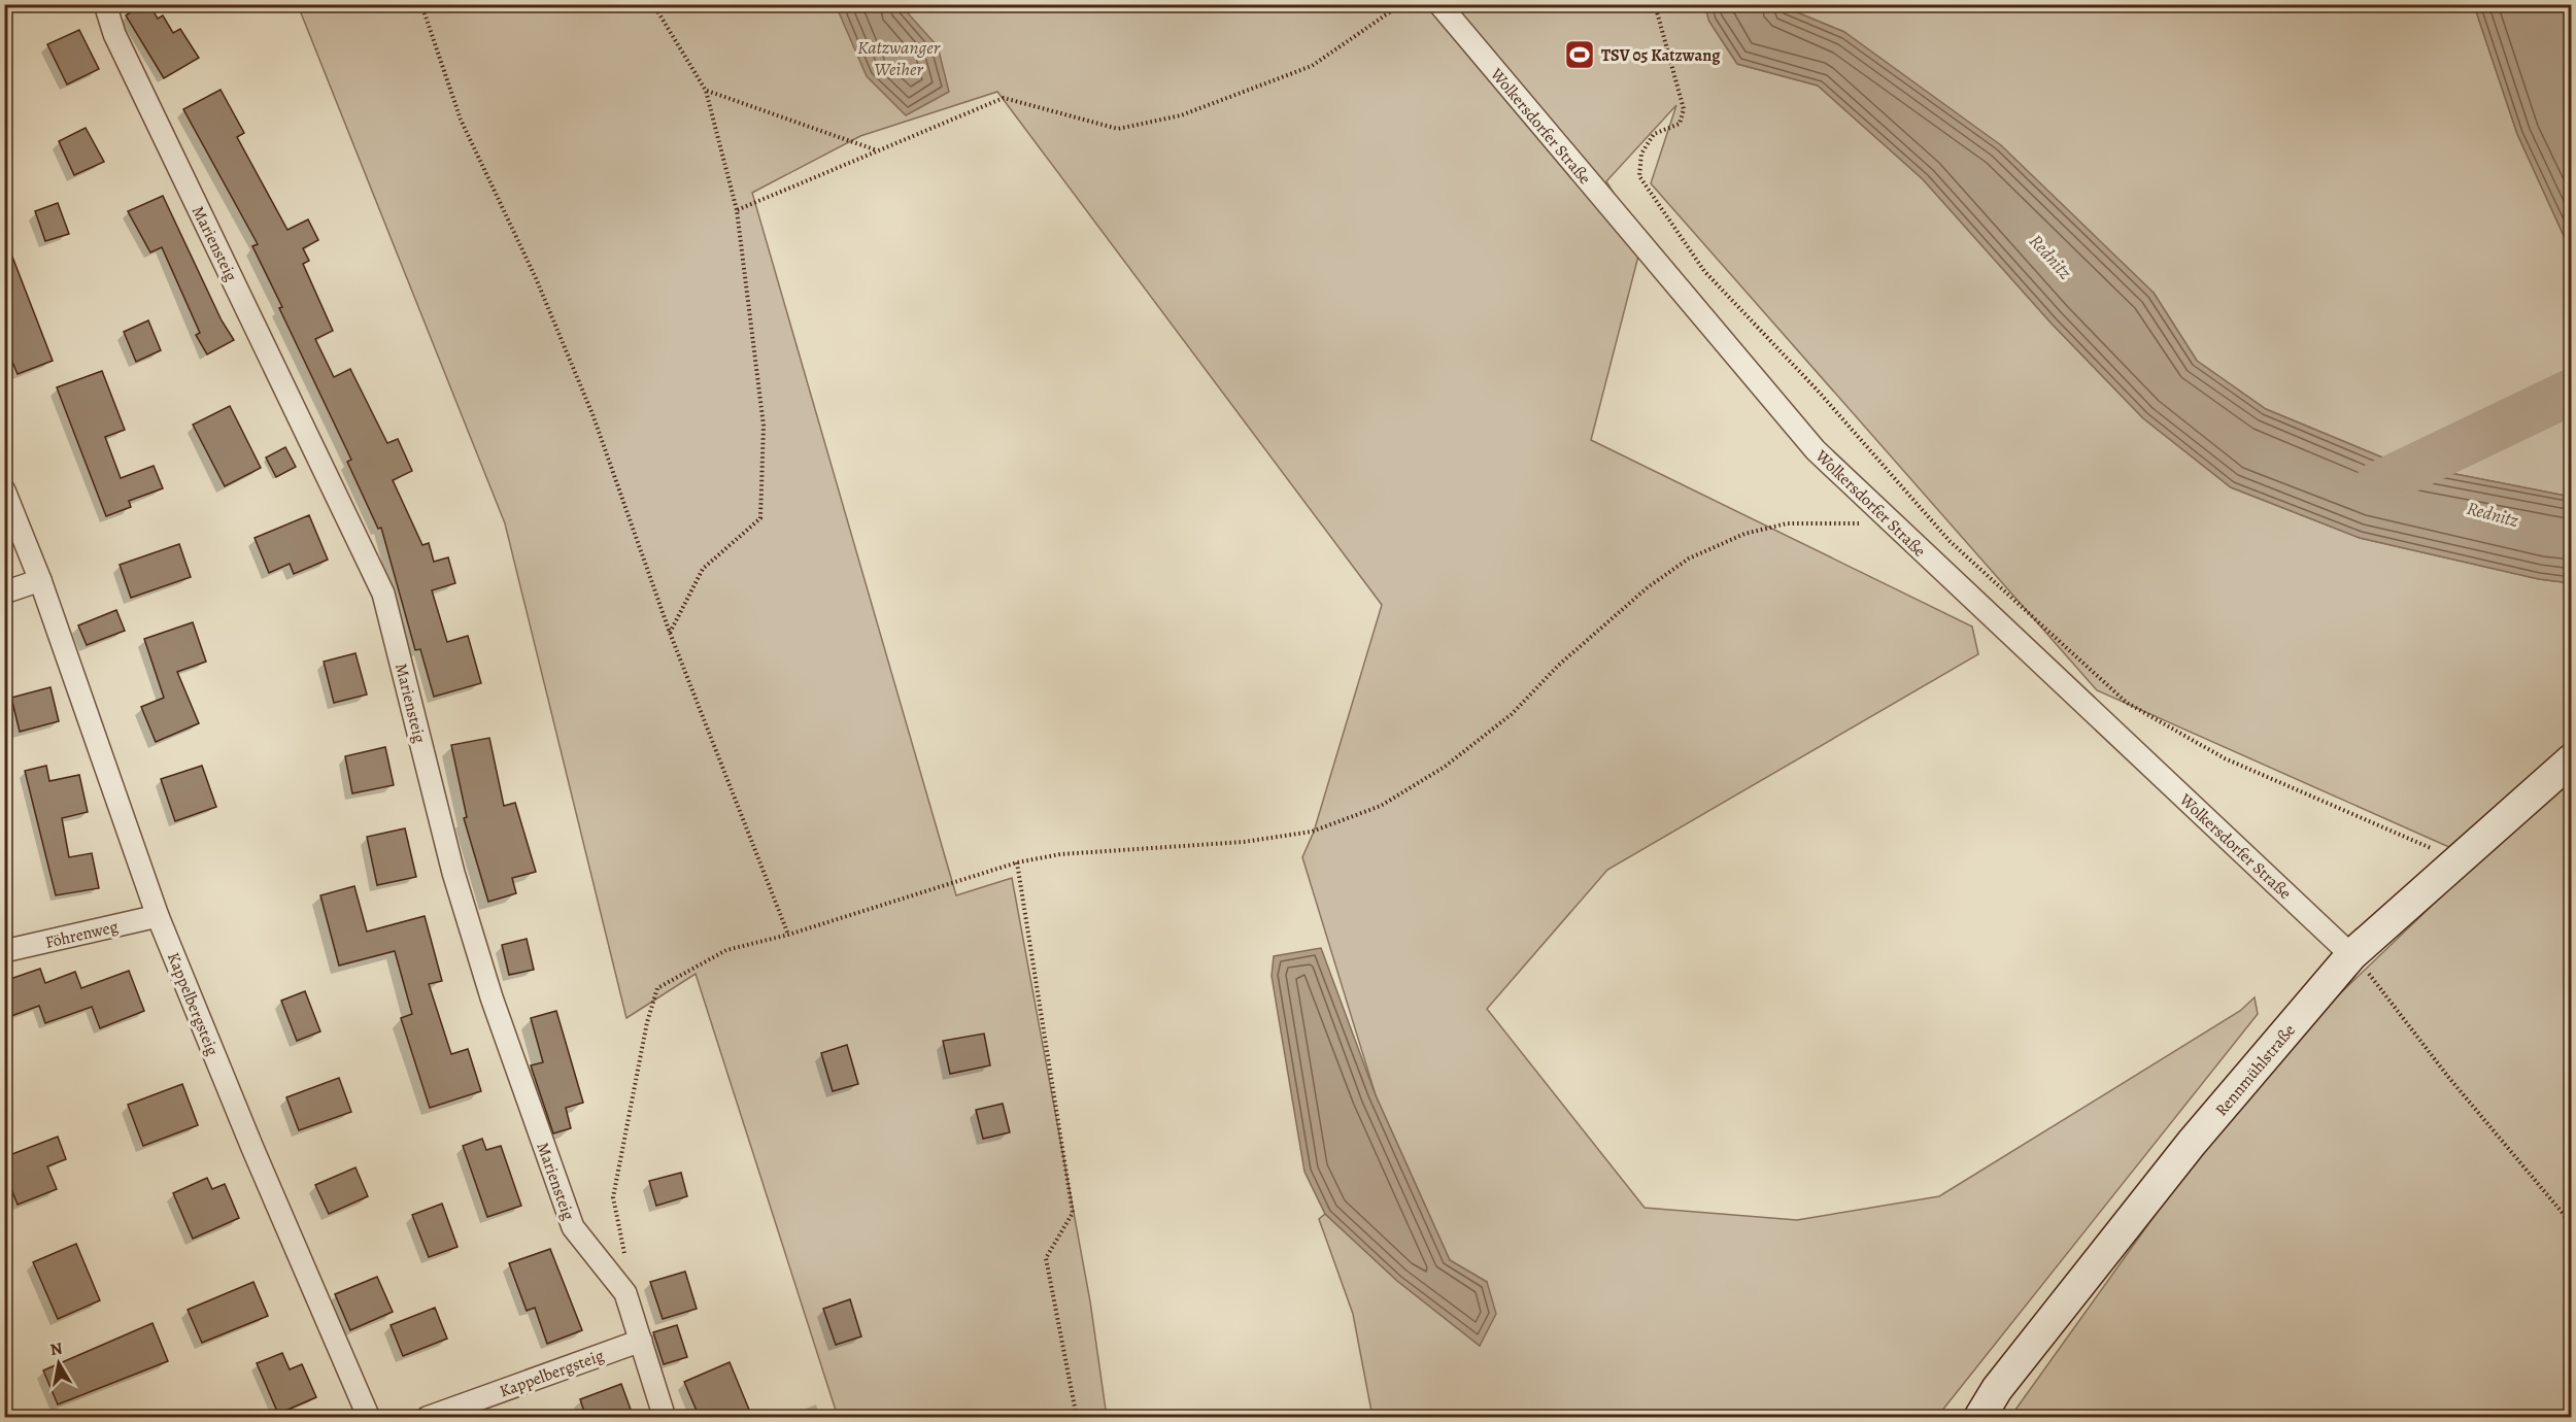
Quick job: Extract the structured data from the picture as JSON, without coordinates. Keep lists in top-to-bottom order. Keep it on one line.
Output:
{"streets":{"main road":["Rennmühlstraße"],"street":["Wolkersdorfer Straße","Mariensteig","Föhrenweg","Kappelbergsteig"]},"crossings":[["Wolkersdorfer Straße","Rennmühlstraße"],["Mariensteig","Kappelbergsteig"],["Föhrenweg","Kappelbergsteig"]],"water":["Katzwanger Weiher","Rednitz"],"places":{"sports":["TSV 05 Katzwang"]},"north":"top"}
